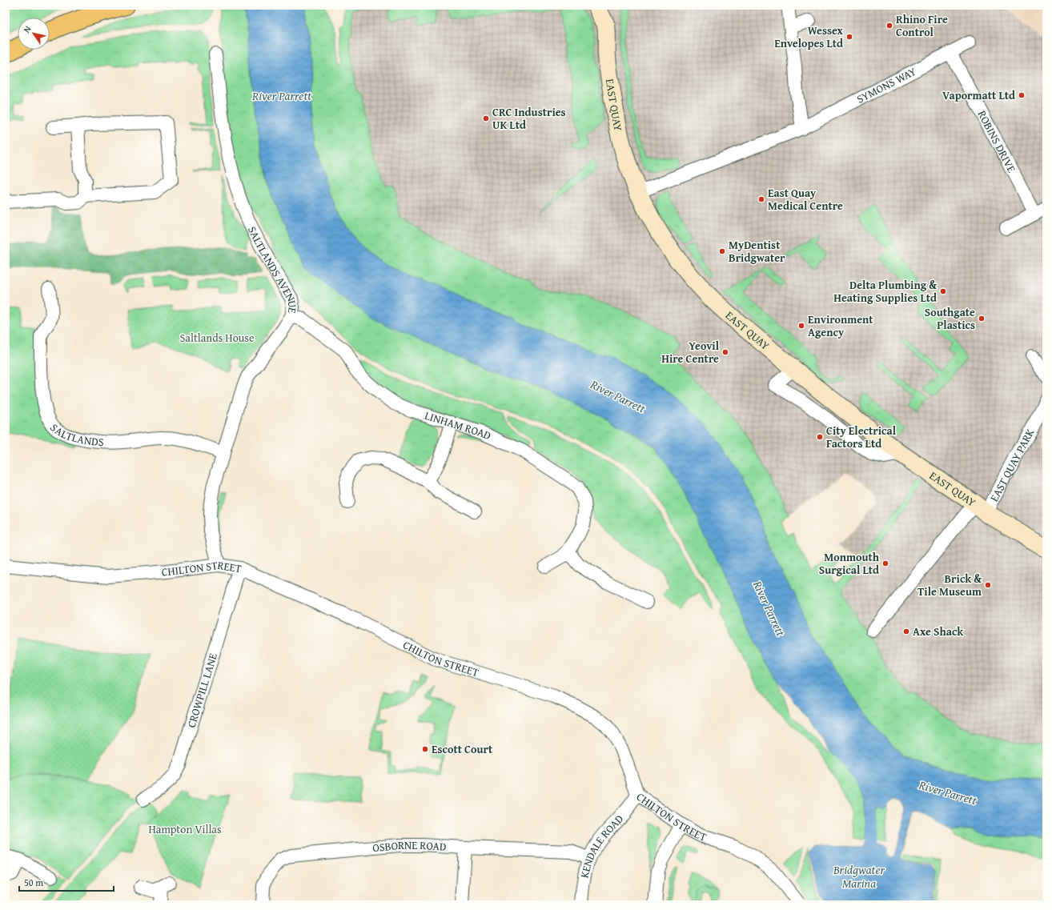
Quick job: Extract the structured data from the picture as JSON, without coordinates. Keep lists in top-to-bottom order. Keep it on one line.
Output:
{"streets":{"street":["SYMONS WAY","EAST QUAY","ROBINS DRIVE","SALTLANDS AVENUE","LINHAM ROAD","SALTLANDS","EAST QUAY PARK","CHILTON STREET","CROWPILL LANE","OSBORNE ROAD","KENDALE ROAD"]},"crossings":[["SYMONS WAY","EAST QUAY"],["SYMONS WAY","ROBINS DRIVE"],["EAST QUAY","EAST QUAY PARK"],["SALTLANDS AVENUE","LINHAM ROAD"],["SALTLANDS AVENUE","SALTLANDS"],["SALTLANDS AVENUE","CHILTON STREET"],["CHILTON STREET","CROWPILL LANE"],["CHILTON STREET","KENDALE ROAD"],["OSBORNE ROAD","KENDALE ROAD"]],"water":["River Parrett","Bridgwater Marina"],"parks":["Saltlands House","Hampton Villas"],"places":["Rhino Fire Control","Wessex Envelopes Ltd","Vapormatt Ltd","CRC Industries UK Ltd","East Quay Medical Centre","MyDentist Bridgwater","Delta Plumbing & Heating Supplies Ltd","Southgate Plastics","Environment Agency","Yeovil Hire Centre","City Electrical Factors Ltd","Monmouth Surgical Ltd","Brick & Tile Museum","Axe Shack","Escott Court"],"scale_bar":"50 m","north":"top left"}
